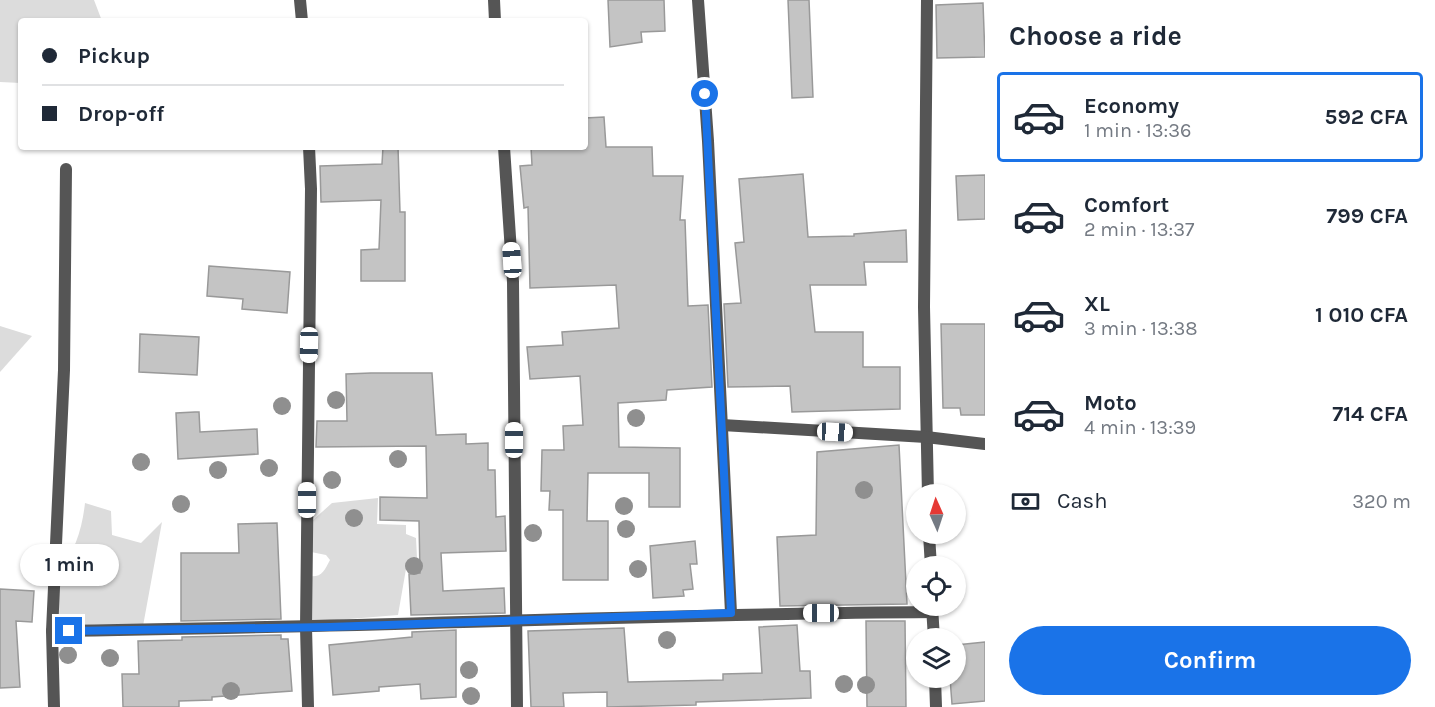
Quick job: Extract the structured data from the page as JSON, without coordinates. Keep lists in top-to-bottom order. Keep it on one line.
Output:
{"north":"top","page":{"heading":"Choose a ride","banner":["Pickup","Drop-off"],"list":[{"name":"Economy","note":"1 min · 13:36","value":"592 CFA"},{"name":"Comfort","note":"2 min · 13:37","value":"799 CFA"},{"name":"XL","note":"3 min · 13:38","value":"1 010 CFA"},{"name":"Moto","note":"4 min · 13:39","value":"714 CFA"}],"pay":["Cash","320 m"],"bubble":"1 min","buttons":"Confirm"}}
